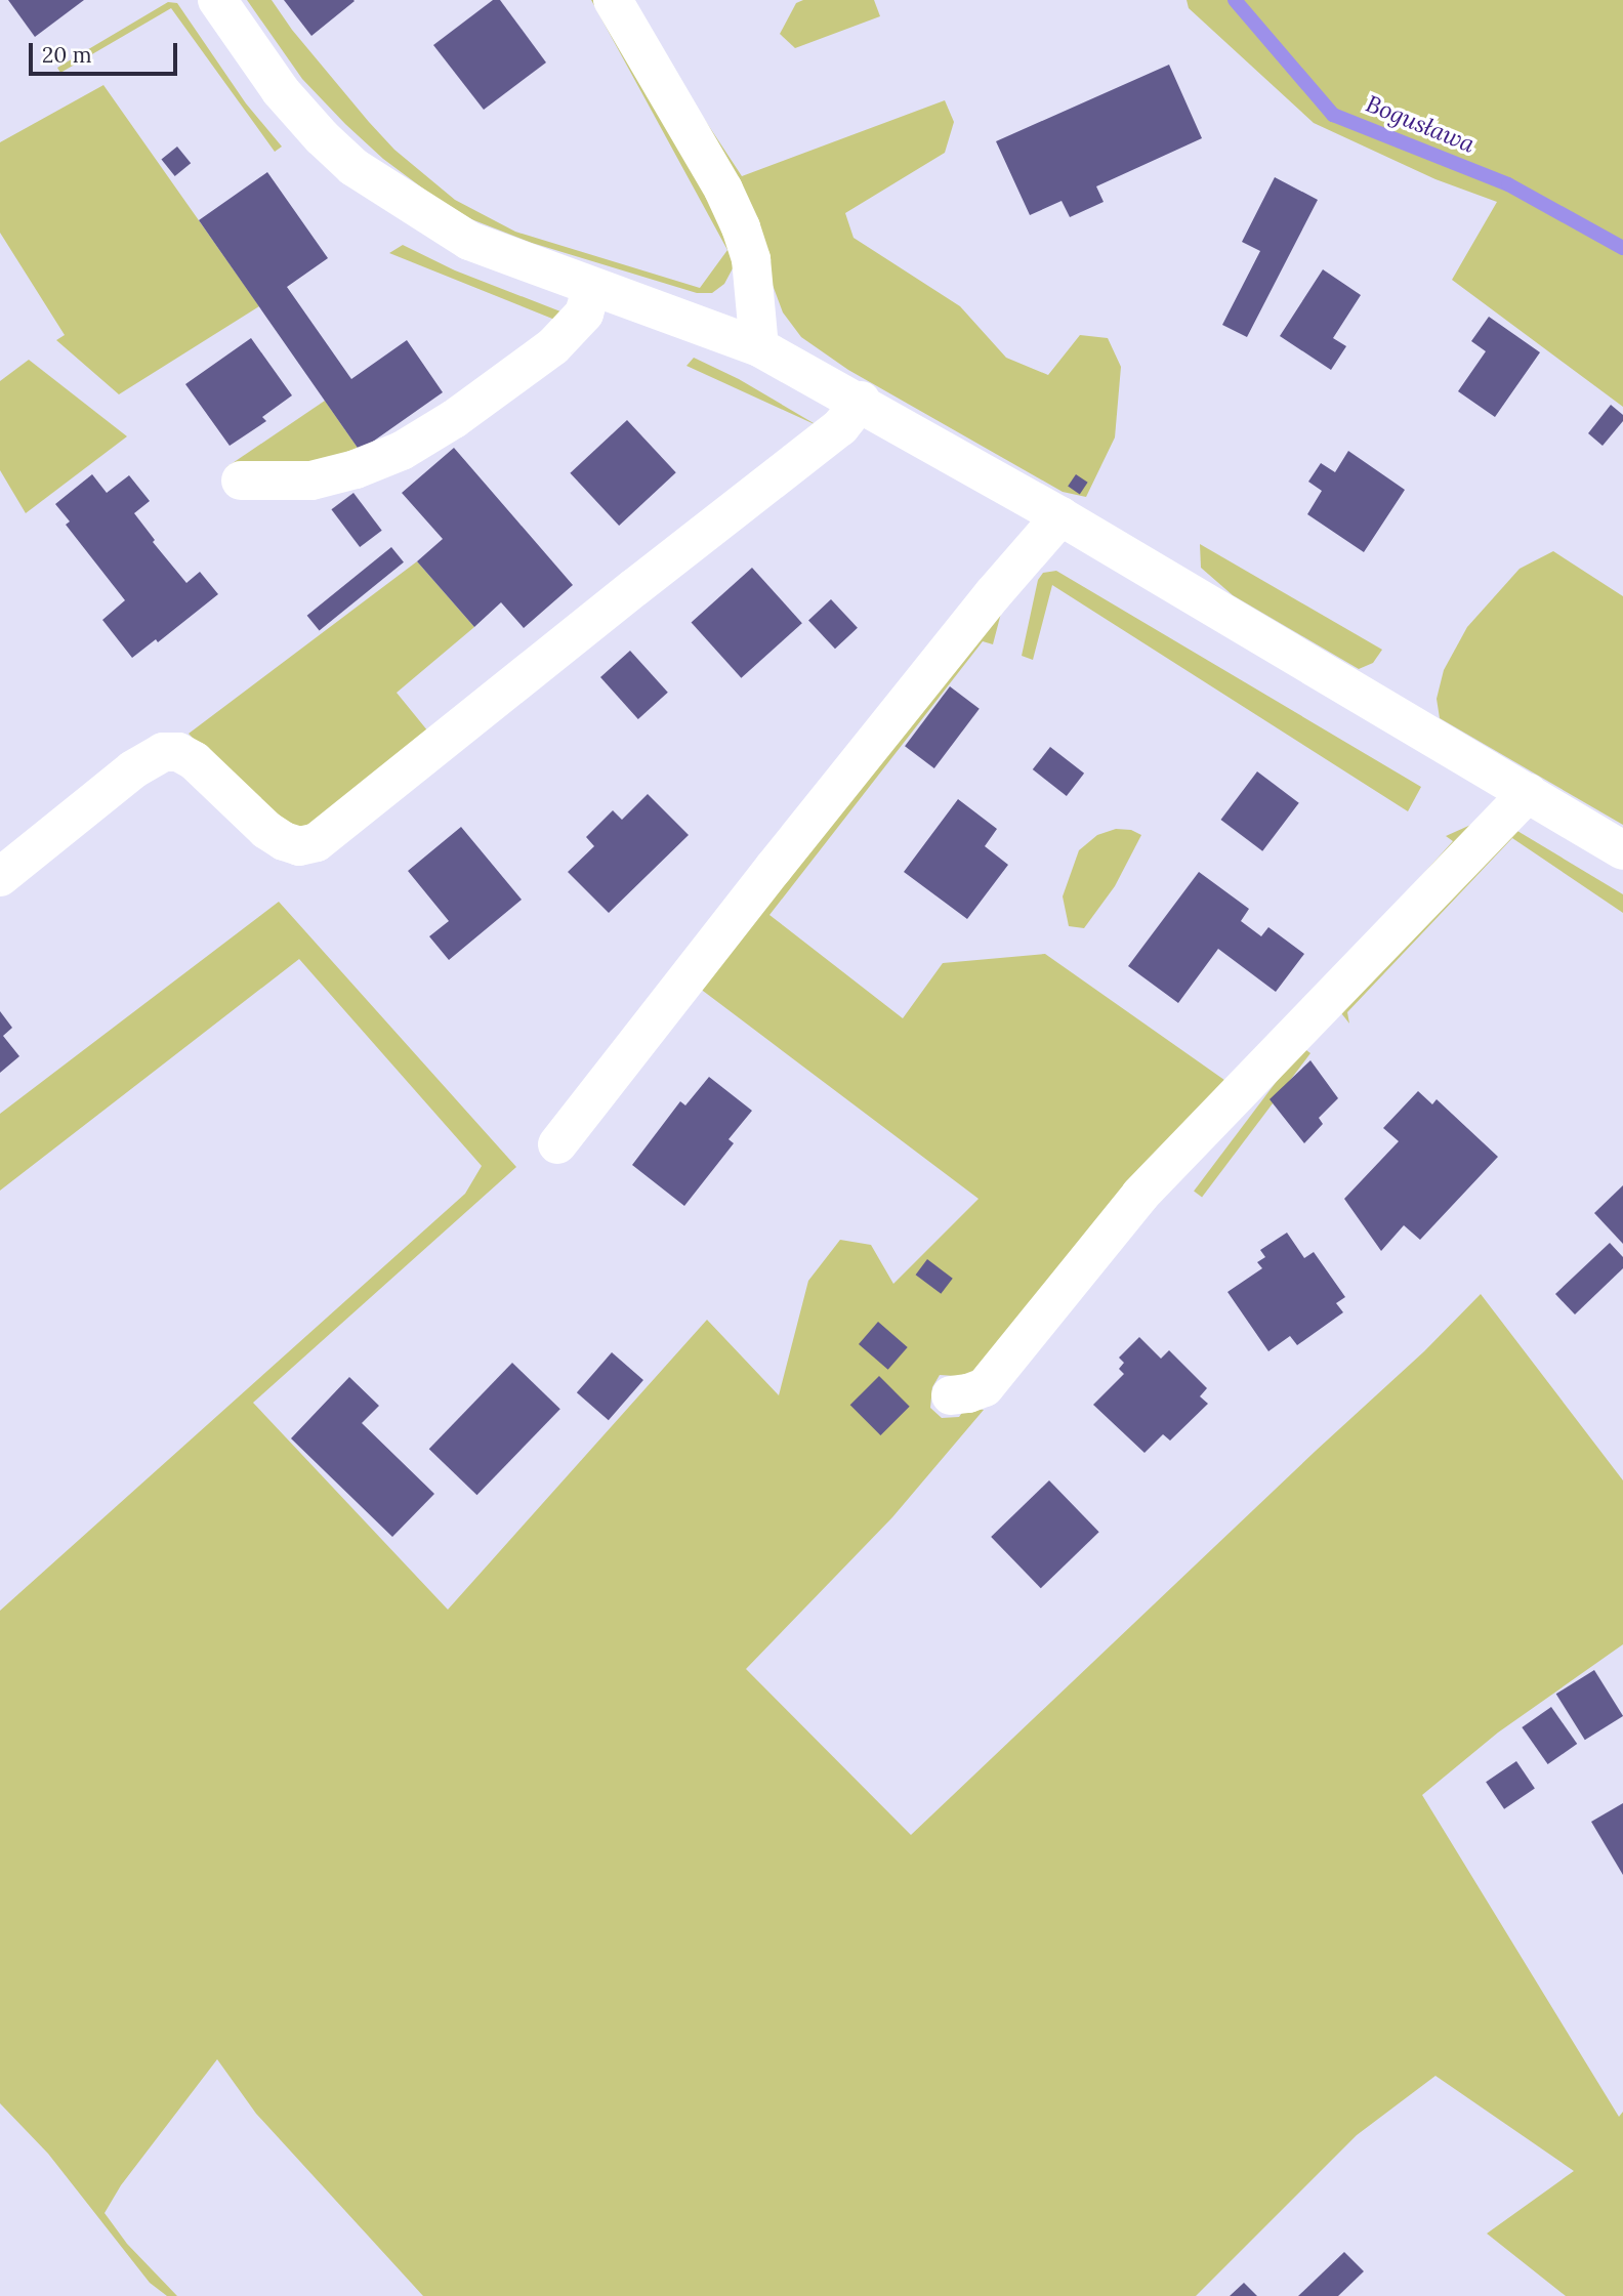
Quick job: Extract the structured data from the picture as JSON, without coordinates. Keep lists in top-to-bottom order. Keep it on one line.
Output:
{"water":["Bogusława"],"scale_bar":"20 m"}
